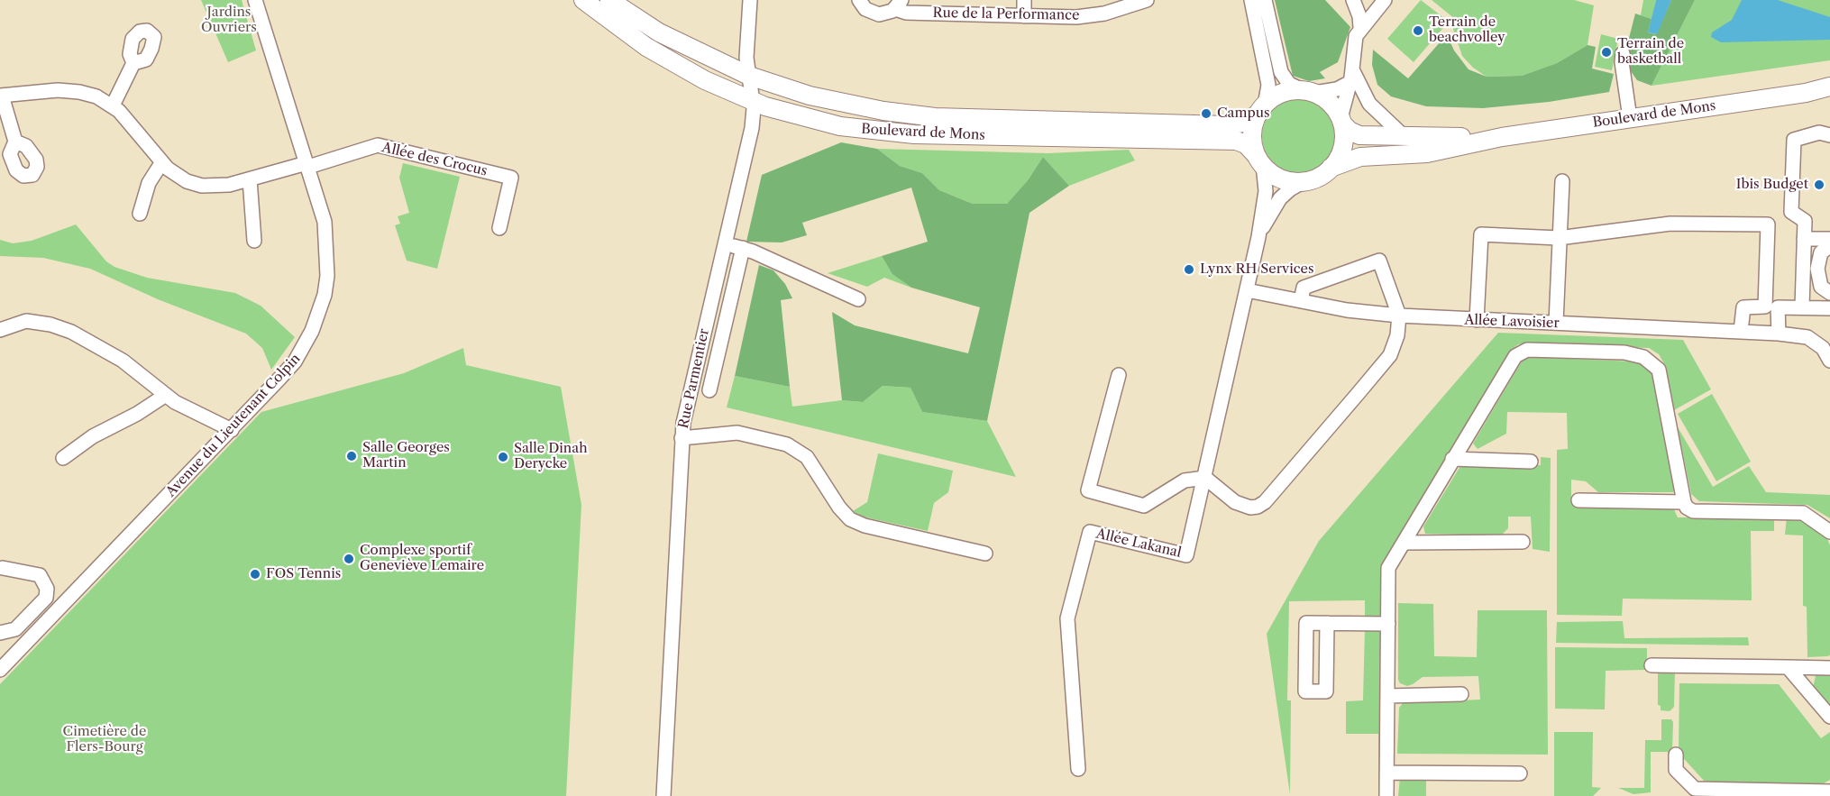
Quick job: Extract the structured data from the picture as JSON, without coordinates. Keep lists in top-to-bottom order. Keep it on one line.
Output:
{"streets":{"main road":["Boulevard de Mons"],"street":["Rue de la Performance","Allée des Crocus","Allée Lavoisier","Rue Parmentier","Avenue du Lieutenant Colpin","Allée Lakanal"]},"crossings":[["Boulevard de Mons","Rue Parmentier"],["Boulevard de Mons","Allée Lakanal"],["Allée des Crocus","Avenue du Lieutenant Colpin"],["Allée Lavoisier","Allée Lakanal"]],"parks":["Jardins Ouvriers","Cimetière de Flers-Bourg"],"places":["Terrain de beachvolley","Terrain de basketball","Campus","Ibis Budget","Lynx RH Services","Salle Georges Martin","Salle Dinah Derycke","Complexe sportif Geneviève Lemaire","FOS Tennis"]}
